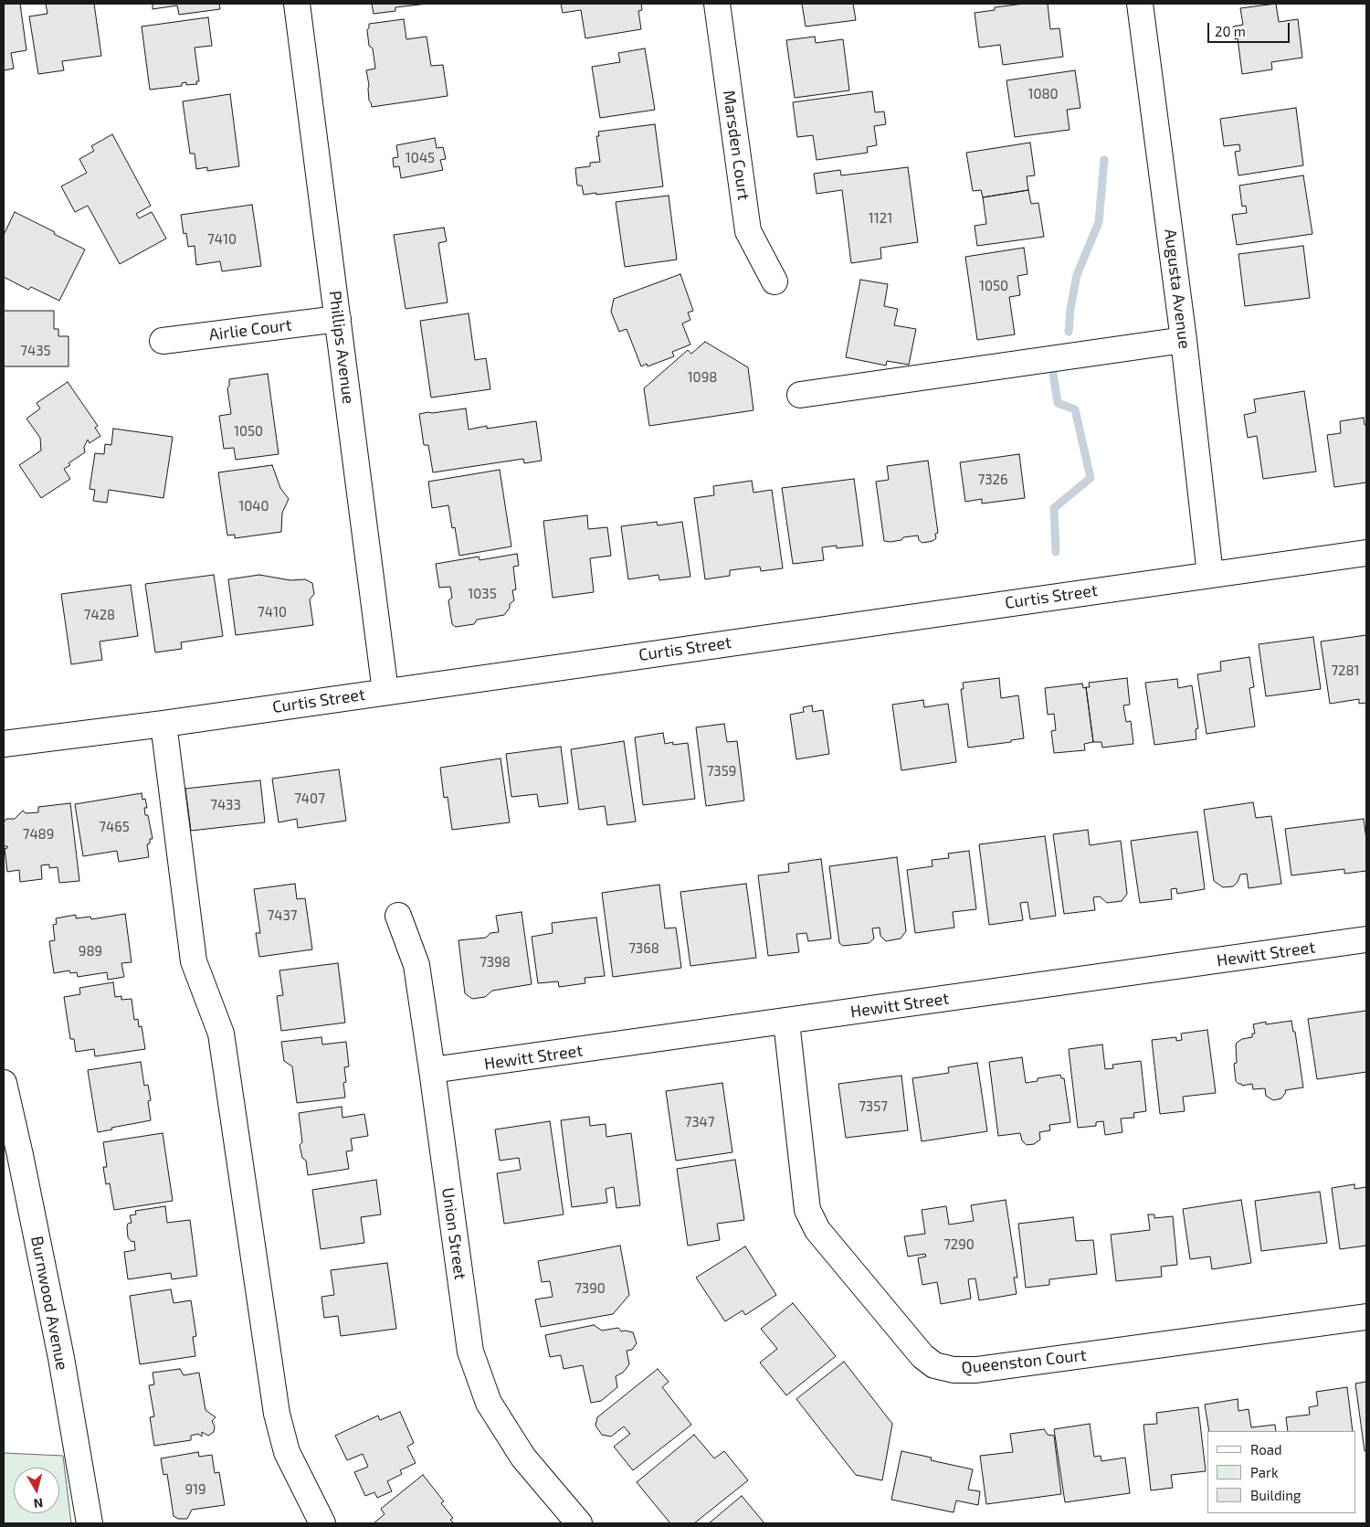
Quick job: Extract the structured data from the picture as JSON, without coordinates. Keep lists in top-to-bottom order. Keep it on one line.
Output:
{"streets":{"street":["Marsden Court","Augusta Avenue","Airlie Court","Phillips Avenue","Curtis Street","Hewitt Street","Union Street","Burnwood Avenue","Queenston Court"]},"crossings":[["Augusta Avenue","Curtis Street"],["Airlie Court","Phillips Avenue"],["Phillips Avenue","Curtis Street"],["Hewitt Street","Union Street"],["Hewitt Street","Queenston Court"]],"house_numbers":["1080","1045","1121","7410","1050","7435","1098","1050","7326","1040","1035","7410","7428","7281","7359","7407","7433","7465","7489","7437","7368","989","7398","7357","7347","7290","7390","919"],"legend":["Road","Park","Building"],"scale_bar":"20 m","north":"bottom"}
